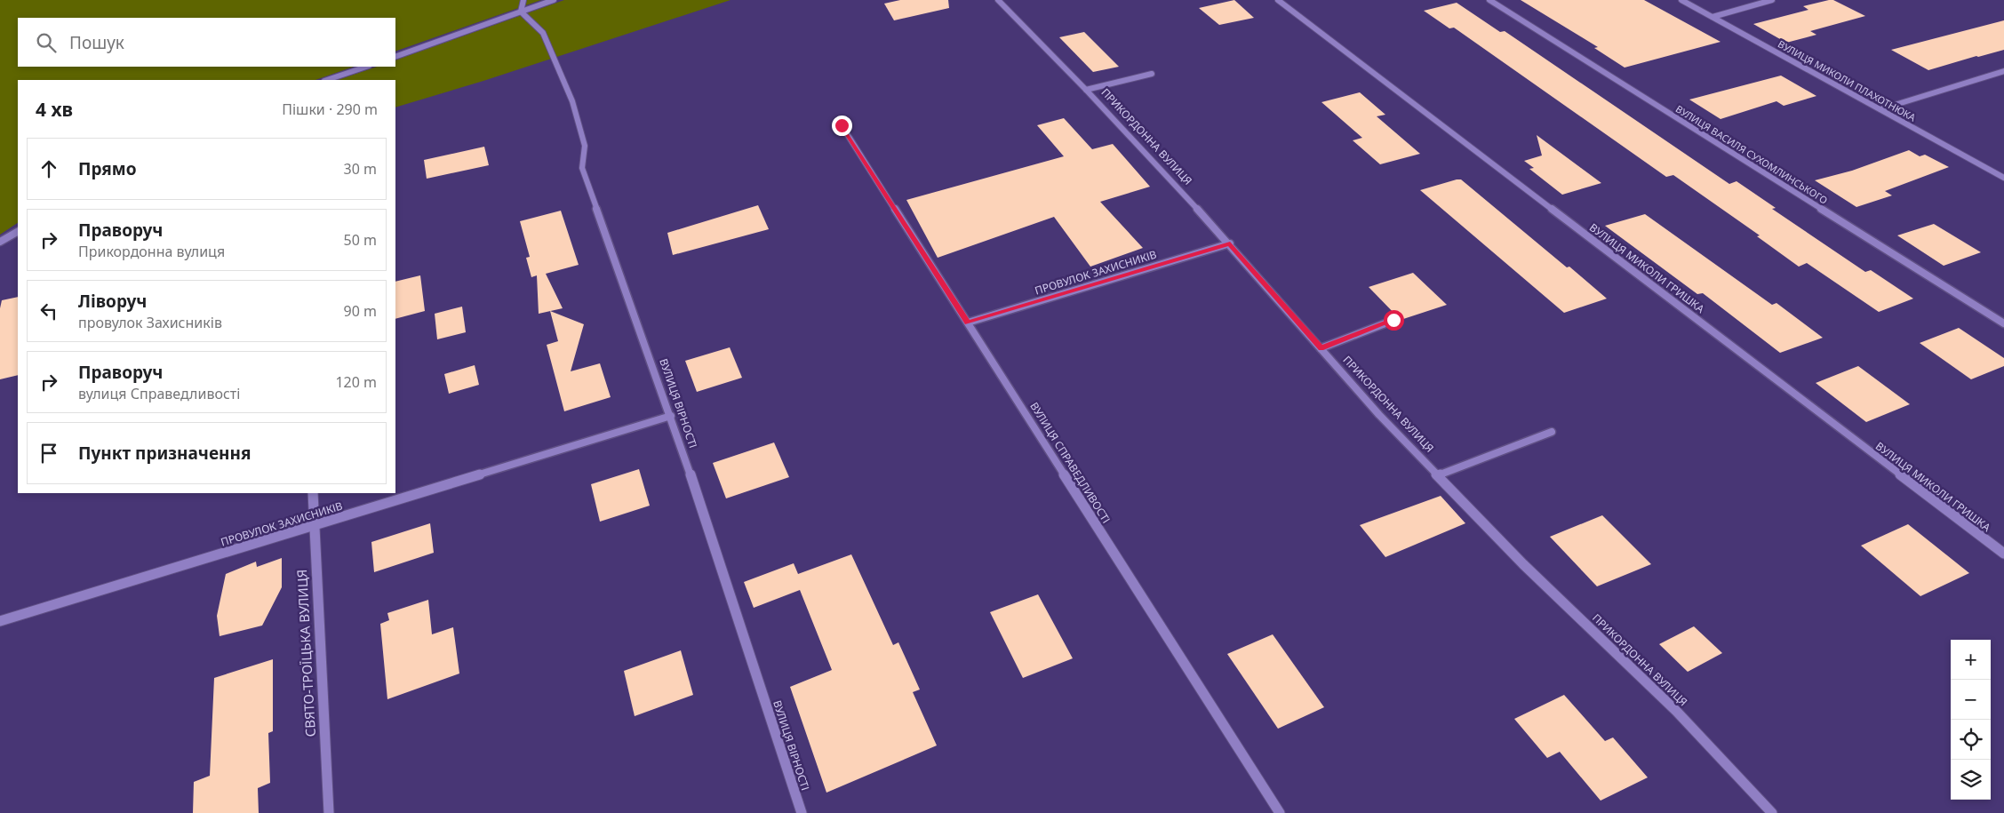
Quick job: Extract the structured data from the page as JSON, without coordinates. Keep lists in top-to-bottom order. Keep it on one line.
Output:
{"streets":{"street":["ВУЛИЦЯ МИКОЛИ ПЛАХОТНЮКА","ПРИКОРДОННА ВУЛИЦЯ","ВУЛИЦЯ ВАСИЛЯ СУХОМЛИНСЬКОГО","ВУЛИЦЯ МИКОЛИ ГРИШКА","ПРОВУЛОК ЗАХИСНИКІВ","ВУЛИЦЯ ВІРНОСТІ","ВУЛИЦЯ СПРАВЕДЛИВОСТІ","СВЯТО-ТРОЇЦЬКА ВУЛИЦЯ"]},"crossings":[["ПРИКОРДОННА ВУЛИЦЯ","ПРОВУЛОК ЗАХИСНИКІВ"],["ПРОВУЛОК ЗАХИСНИКІВ","ВУЛИЦЯ ВІРНОСТІ"],["ПРОВУЛОК ЗАХИСНИКІВ","ВУЛИЦЯ СПРАВЕДЛИВОСТІ"],["ПРОВУЛОК ЗАХИСНИКІВ","СВЯТО-ТРОЇЦЬКА ВУЛИЦЯ"]],"page":{"search":"Пошук","heading":["4 хв","Пішки · 290 m"],"list":[["Прямо","30 m"],["Праворуч","Прикордонна вулиця","50 m"],["Ліворуч","провулок Захисників","90 m"],["Праворуч","вулиця Справедливості","120 m"],"Пункт призначення"],"map_buttons":["+","−"]}}
